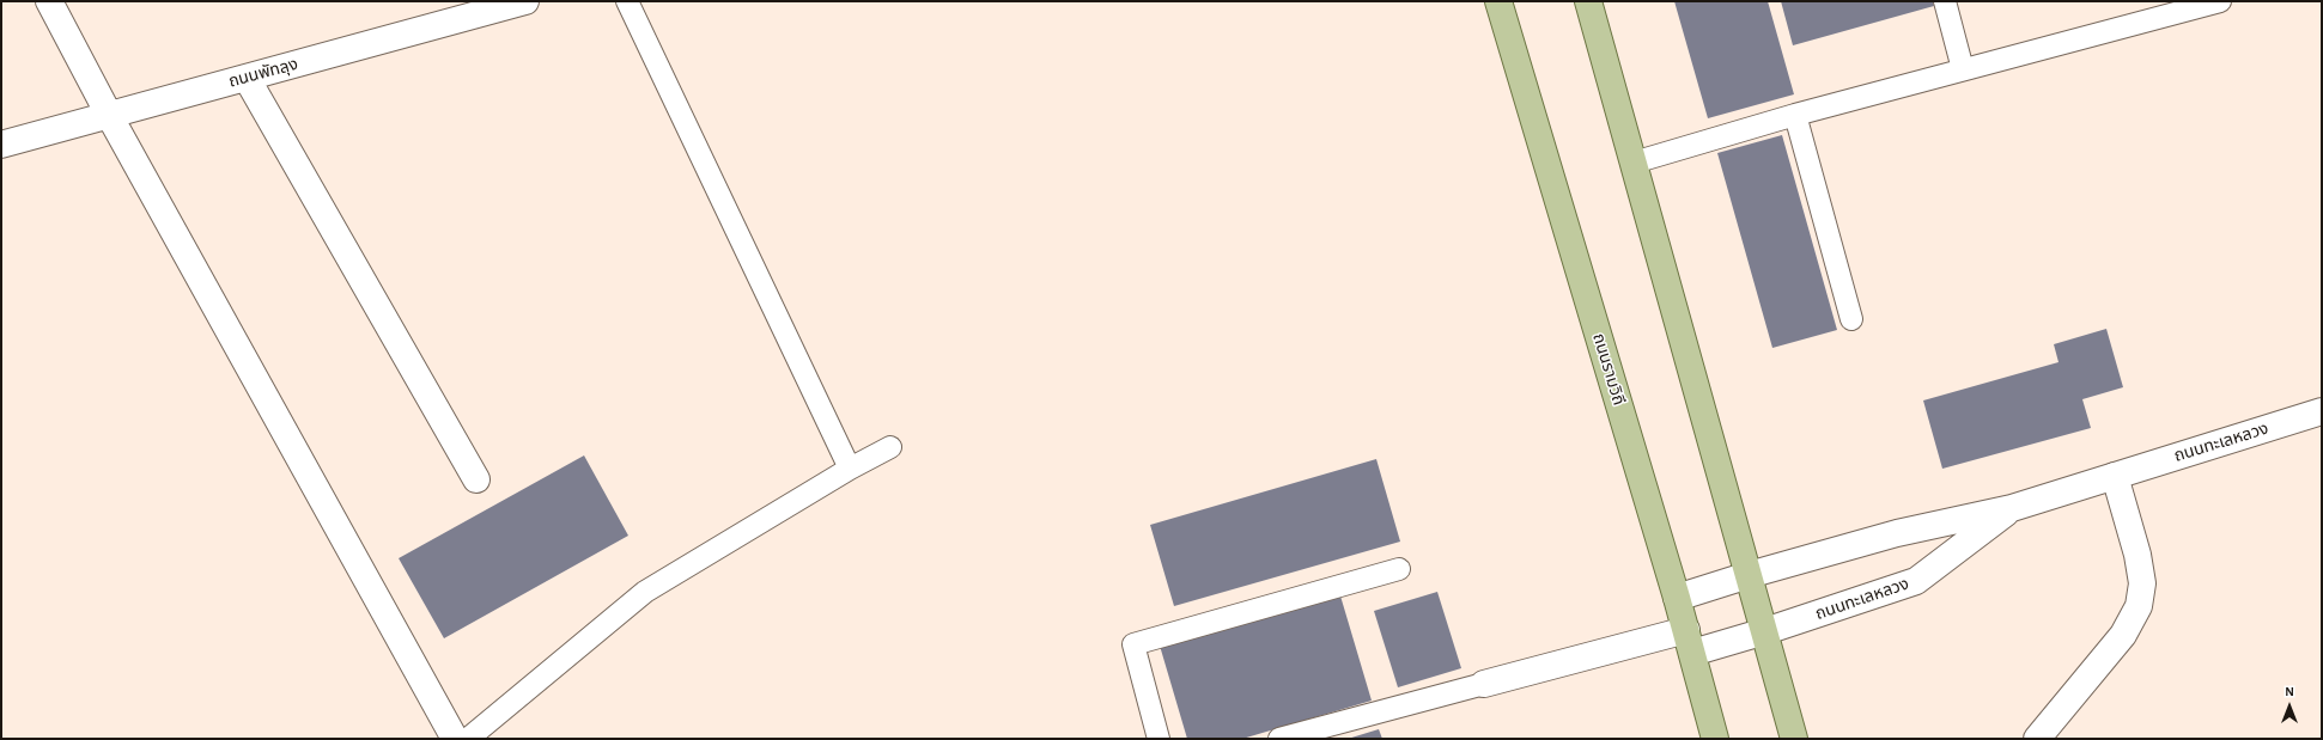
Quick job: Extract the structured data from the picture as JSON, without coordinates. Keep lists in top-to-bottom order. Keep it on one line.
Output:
{"streets":{"main road":["ถนนรามวิถี"],"street":["ถนนพัทลุง","ถนนทะเลหลวง"]},"crossings":[["ถนนรามวิถี","ถนนทะเลหลวง"]],"north":"top"}
